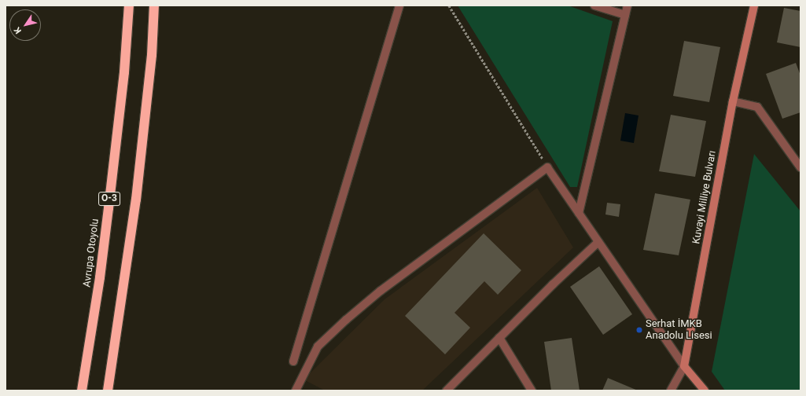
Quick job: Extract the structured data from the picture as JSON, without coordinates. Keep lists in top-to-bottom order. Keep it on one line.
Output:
{"streets":{"highway":["O-3","Avrupa Otoyolu"],"main road":["Kuvayi Milliye Bulvarı"]},"places":["Serhat İMKB Anadolu Lisesi"],"north":"bottom left"}
